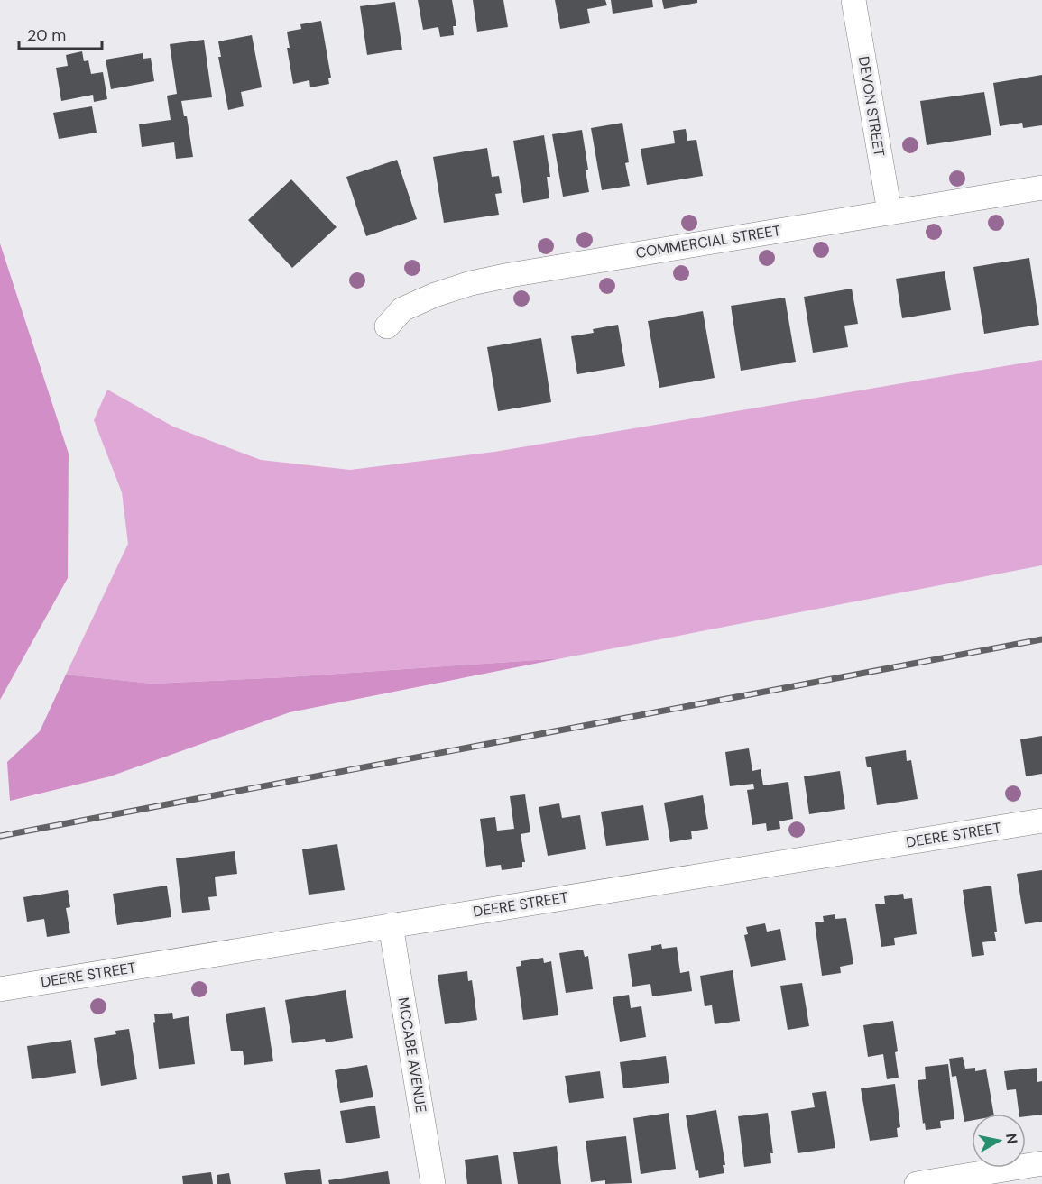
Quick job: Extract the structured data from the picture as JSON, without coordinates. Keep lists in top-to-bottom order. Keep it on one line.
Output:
{"streets":{"street":["DEVON STREET","COMMERCIAL STREET","DEERE STREET","MCCABE AVENUE"]},"crossings":[["DEVON STREET","COMMERCIAL STREET"],["DEERE STREET","MCCABE AVENUE"]],"scale_bar":"20 m","north":"right"}
